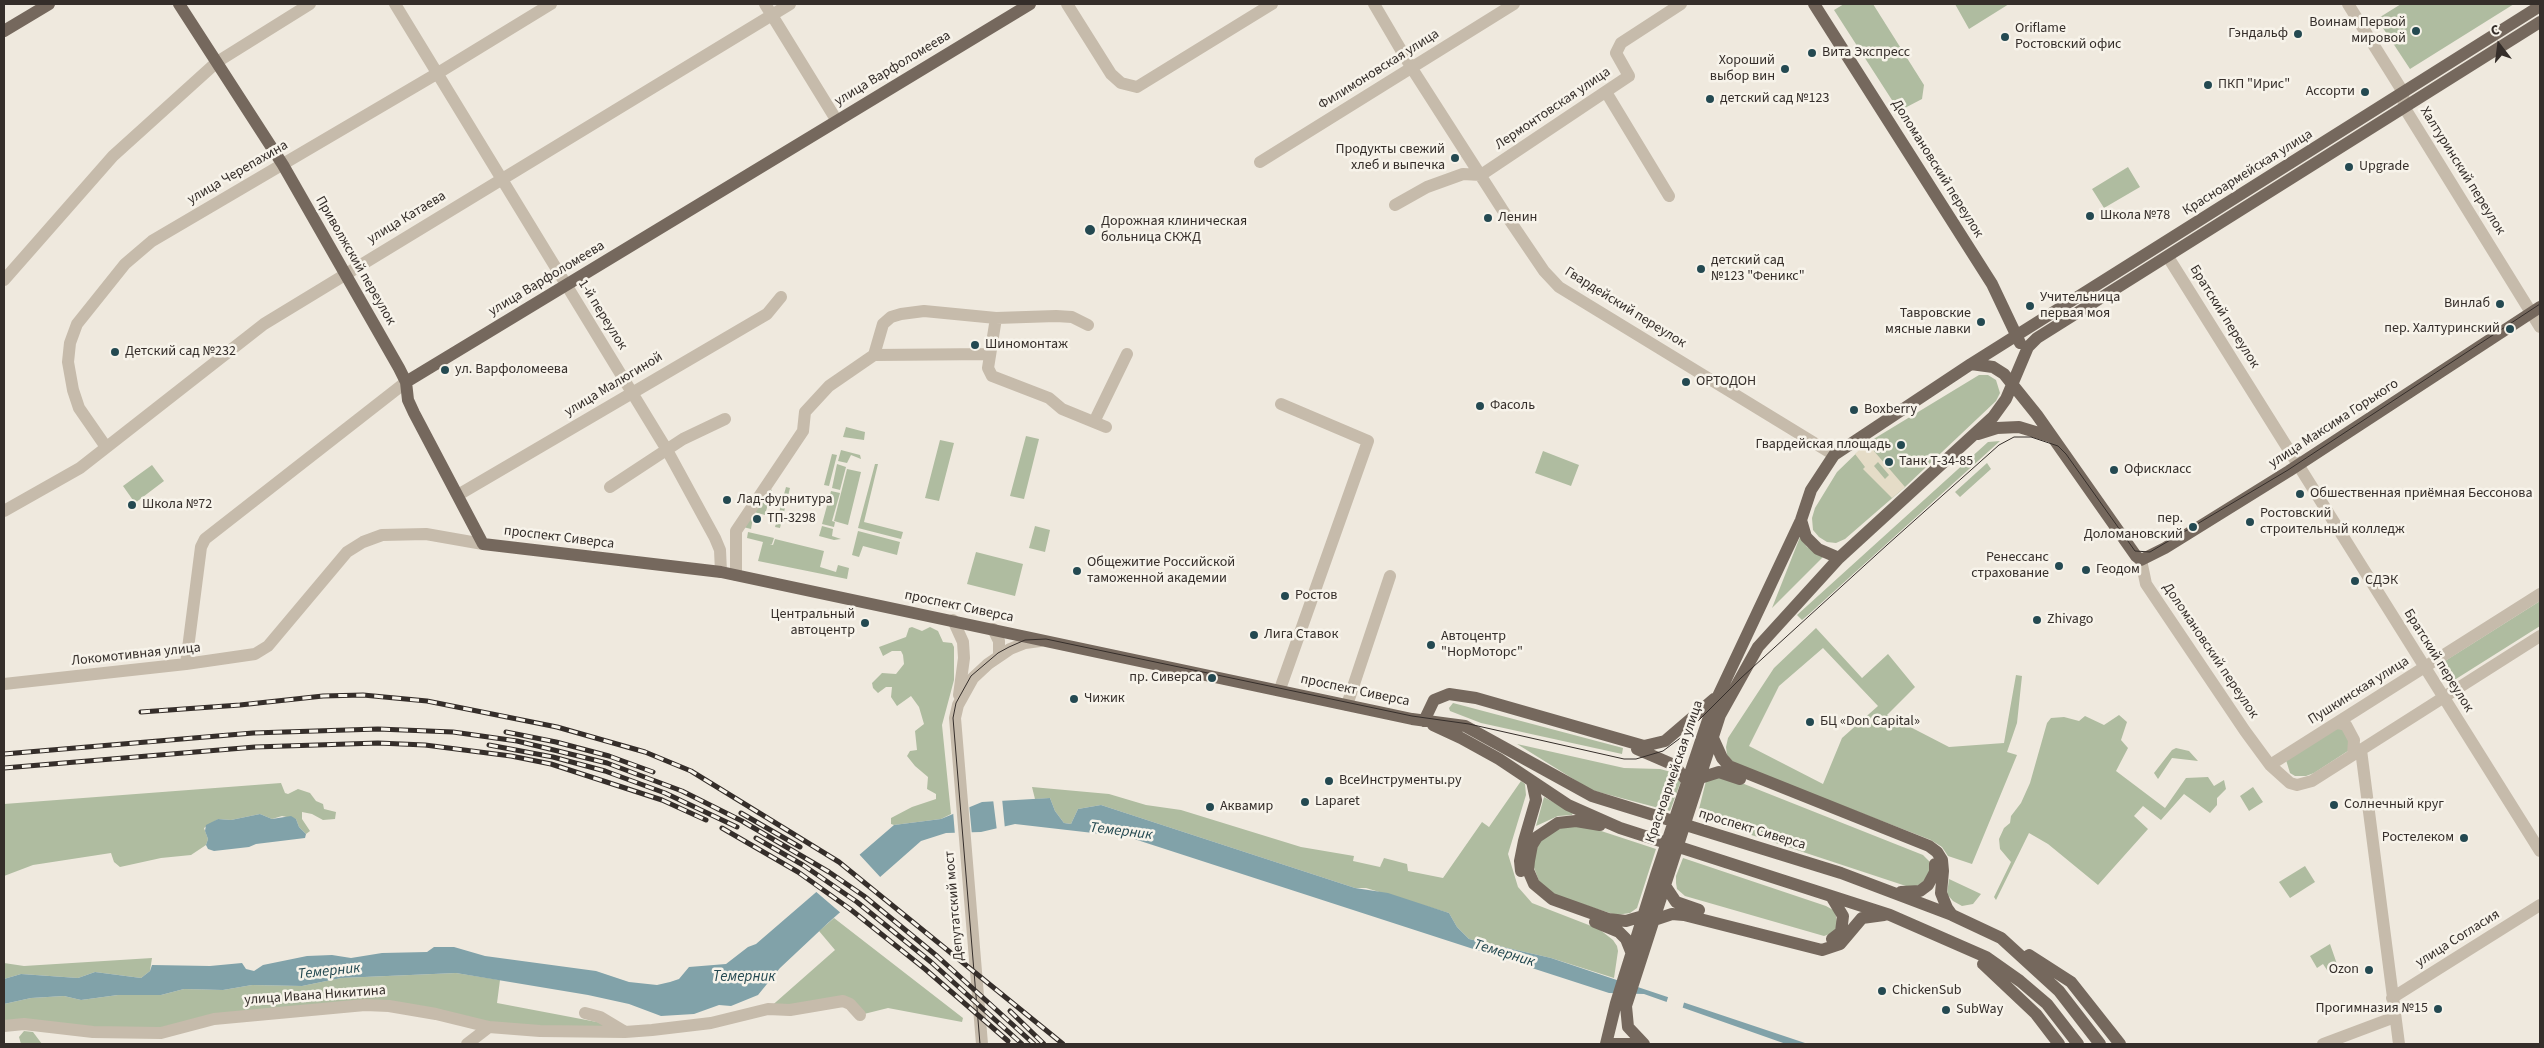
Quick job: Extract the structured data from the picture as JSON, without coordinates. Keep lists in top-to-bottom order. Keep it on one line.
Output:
{"streets":{"main road":["улица Варфоломеева","Доломановский переулок","Красноармейская улица","Приволжский переулок","улица Максима Горького","проспект Сиверса"],"street":["Филимоновская улица","Лермонтовская улица","Халтуринский переулок","улица Черепахина","улица Катаева","Гвардейский переулок","1-й переулок","Братский переулок","улица Малюгиной","Локомотивная улица","Пушкинская улица","Депутатский мост","улица Согласия","улица Ивана Никитина"]},"crossings":[["улица Варфоломеева","Приволжский переулок"],["улица Варфоломеева","1-й переулок"],["улица Варфоломеева","Локомотивная улица"],["Филимоновская улица","Гвардейский переулок"],["Лермонтовская улица","Гвардейский переулок"],["Доломановский переулок","Красноармейская улица"],["Доломановский переулок","улица Максима Горького"],["Доломановский переулок","Пушкинская улица"],["Халтуринский переулок","Красноармейская улица"],["Халтуринский переулок","улица Максима Горького"],["улица Черепахина","улица Катаева"],["улица Черепахина","Приволжский переулок"],["улица Черепахина","1-й переулок"],["Красноармейская улица","Братский переулок"],["улица Катаева","Приволжский переулок"],["улица Катаева","1-й переулок"],["Приволжский переулок","улица Малюгиной"],["Приволжский переулок","проспект Сиверса"],["Приволжский переулок","Локомотивная улица"],["1-й переулок","улица Малюгиной"],["1-й переулок","проспект Сиверса"],["Братский переулок","улица Максима Горького"],["Братский переулок","Пушкинская улица"],["проспект Сиверса","Локомотивная улица"],["проспект Сиверса","Депутатский мост"]],"water":["Темерник"],"places":["Воинам Первой мировой","Гэндальф","Oriflame Ростовский офис","Вита Экспресс","Хороший выбор вин","ПКП \"Ирис\"","Ассорти","детский сад №123","Продукты свежий хлеб и выпечка","Upgrade","Школа №78","Ленин","Дорожная клиническая больница СКЖД","детский сад №123 \"Феникс\"","Винлаб","Учительница первая моя","Тавровские мясные лавки","пер. Халтуринский","Шиномонтаж","Детский сад №232","ул. Варфоломеева","ОРТОДОН","Фасоль","Boxberry","Гвардейская площадь","Танк Т-34-85","Офискласс","Обшественная приёмная Бессонова","Лад-фурнитура","Школа №72","ТП-3298","Ростовский строительный колледж","пер. Доломановский","Ренессанс страхование","Геодом","Общежитие Российской таможенной академии","СДЭК","Ростов","Zhivago","Центральный автоцентр","Лига Ставок","Автоцентр \"НорМоторс\"","пр. Сиверса","Чижик","БЦ «Don Capital»","ВсеИнструменты.ру","Laparet","Солнечный круг","Аквамир","Ростелеком","Ozon","ChickenSub","Прогимназия №15","SubWay"],"north":"top"}
